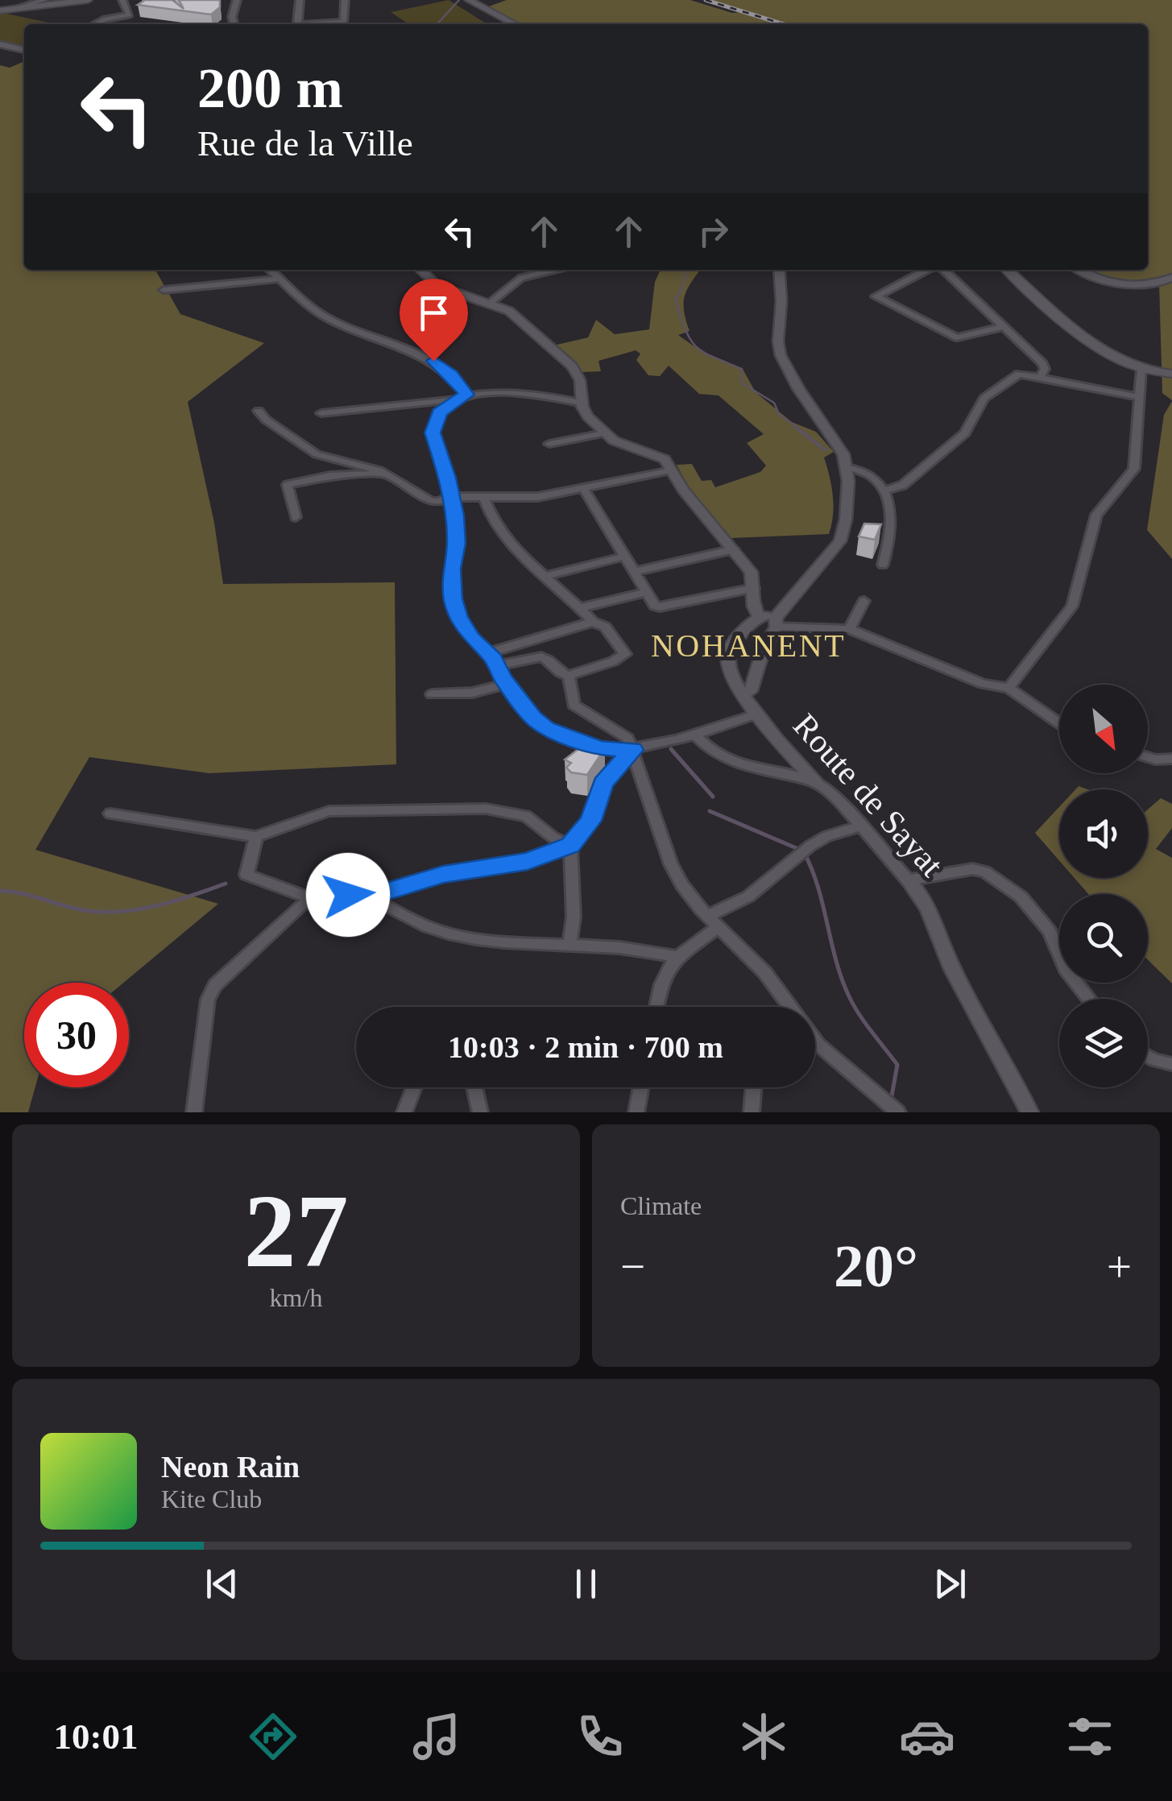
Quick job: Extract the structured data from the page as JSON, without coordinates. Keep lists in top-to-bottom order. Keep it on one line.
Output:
{"streets":{"street":["Route de Sayat"]},"districts":["NOHANENT"],"north":"bottom right","page":{"turn":["200 m","Rue de la Ville"],"limit":"30","trip":"10:03 · 2 min · 700 m","tile":[["27","km/h"],"Climate"],"heat":["−","20°","+"],"song":["Neon Rain","Kite Club"],"tabs":"10:01"}}
